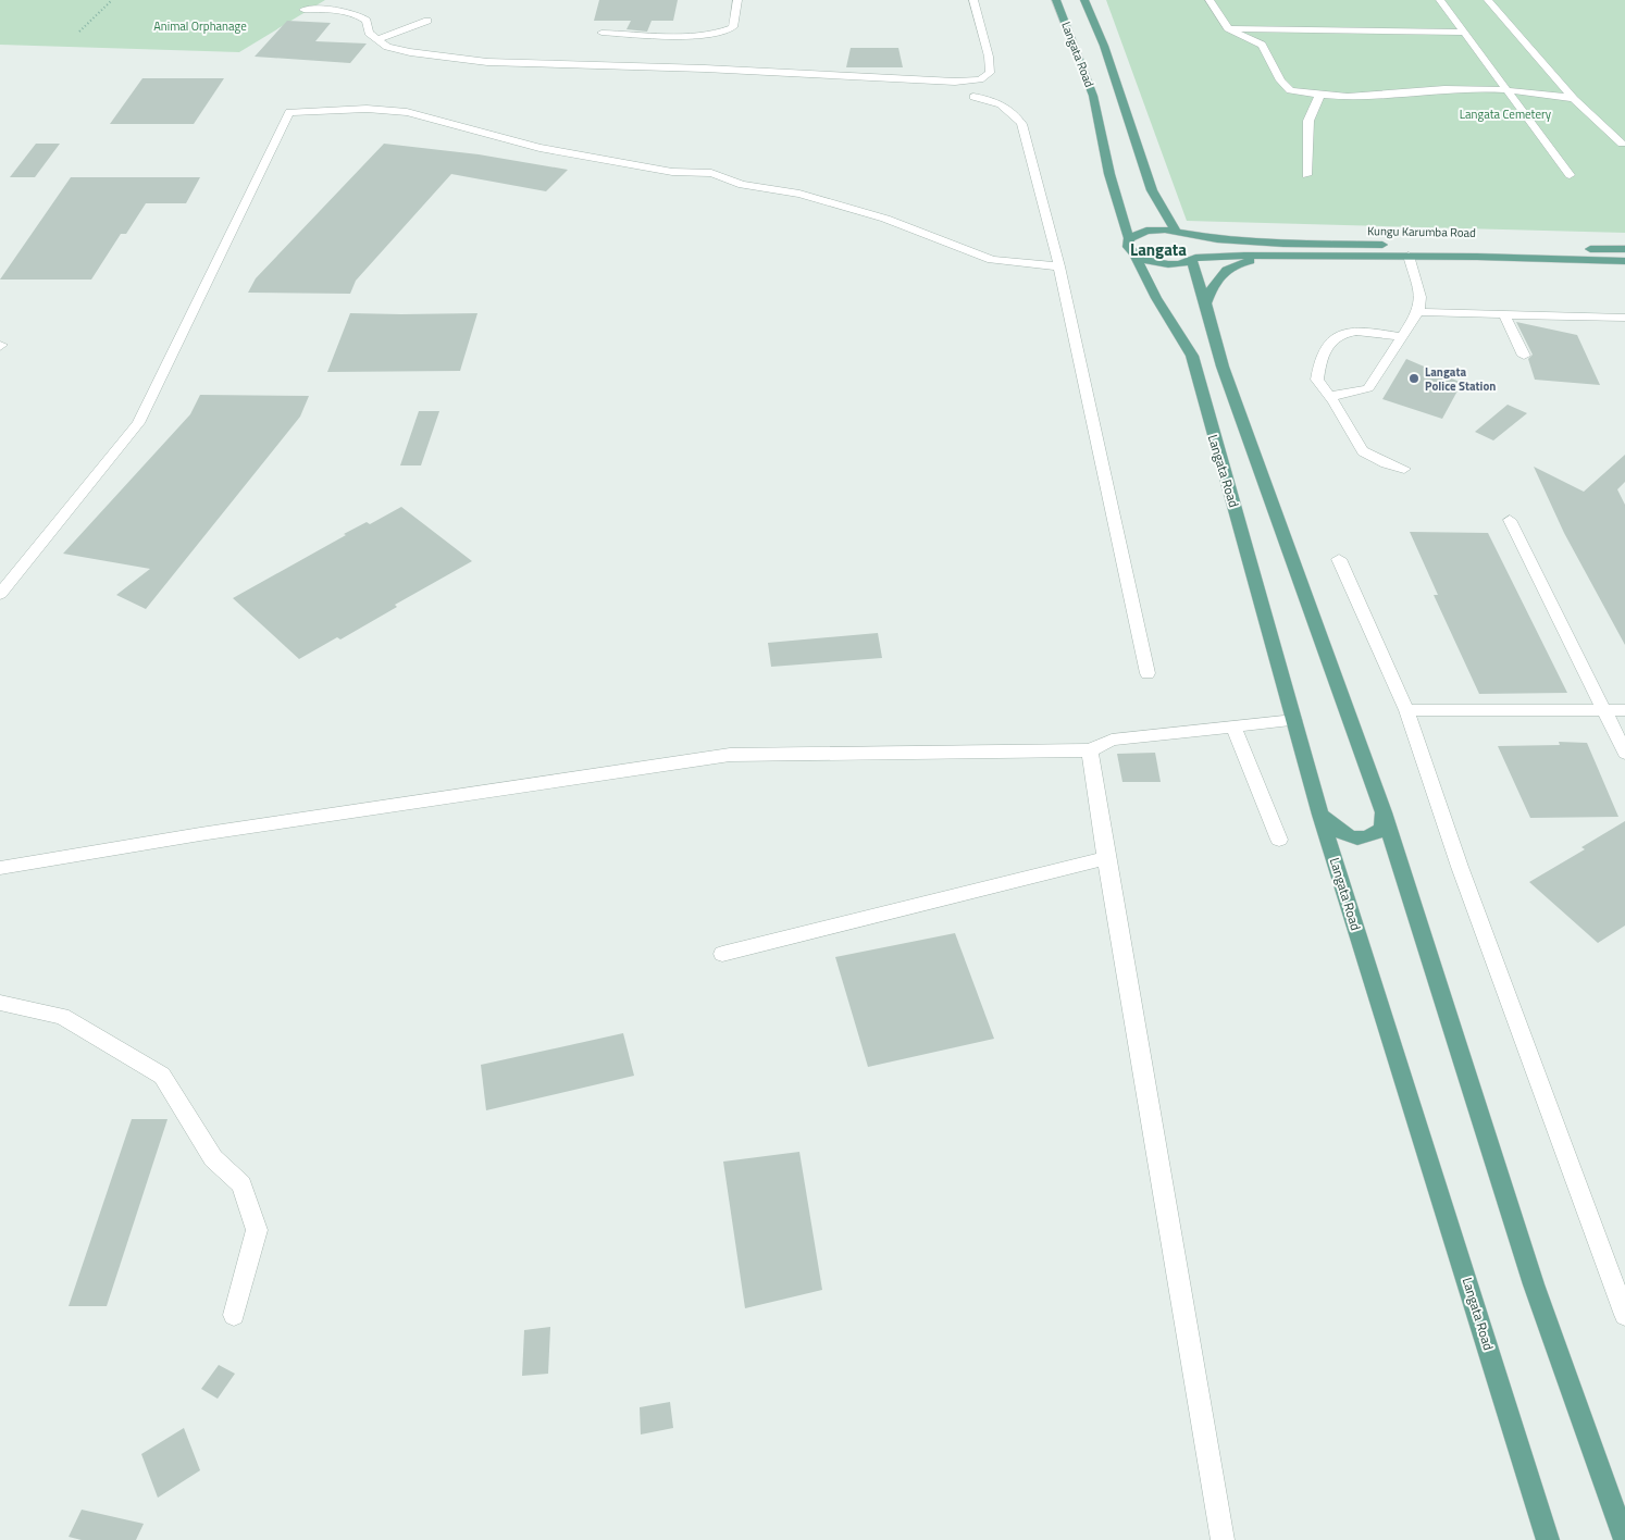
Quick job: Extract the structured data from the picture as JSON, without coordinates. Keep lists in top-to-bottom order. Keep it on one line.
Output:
{"streets":{"main road":["Langata Road","Kungu Karumba Road"]},"crossings":[["Langata Road","Kungu Karumba Road"]],"districts":["Langata"],"parks":["Animal Orphanage","Langata Cemetery"],"places":["Langata Police Station"]}
